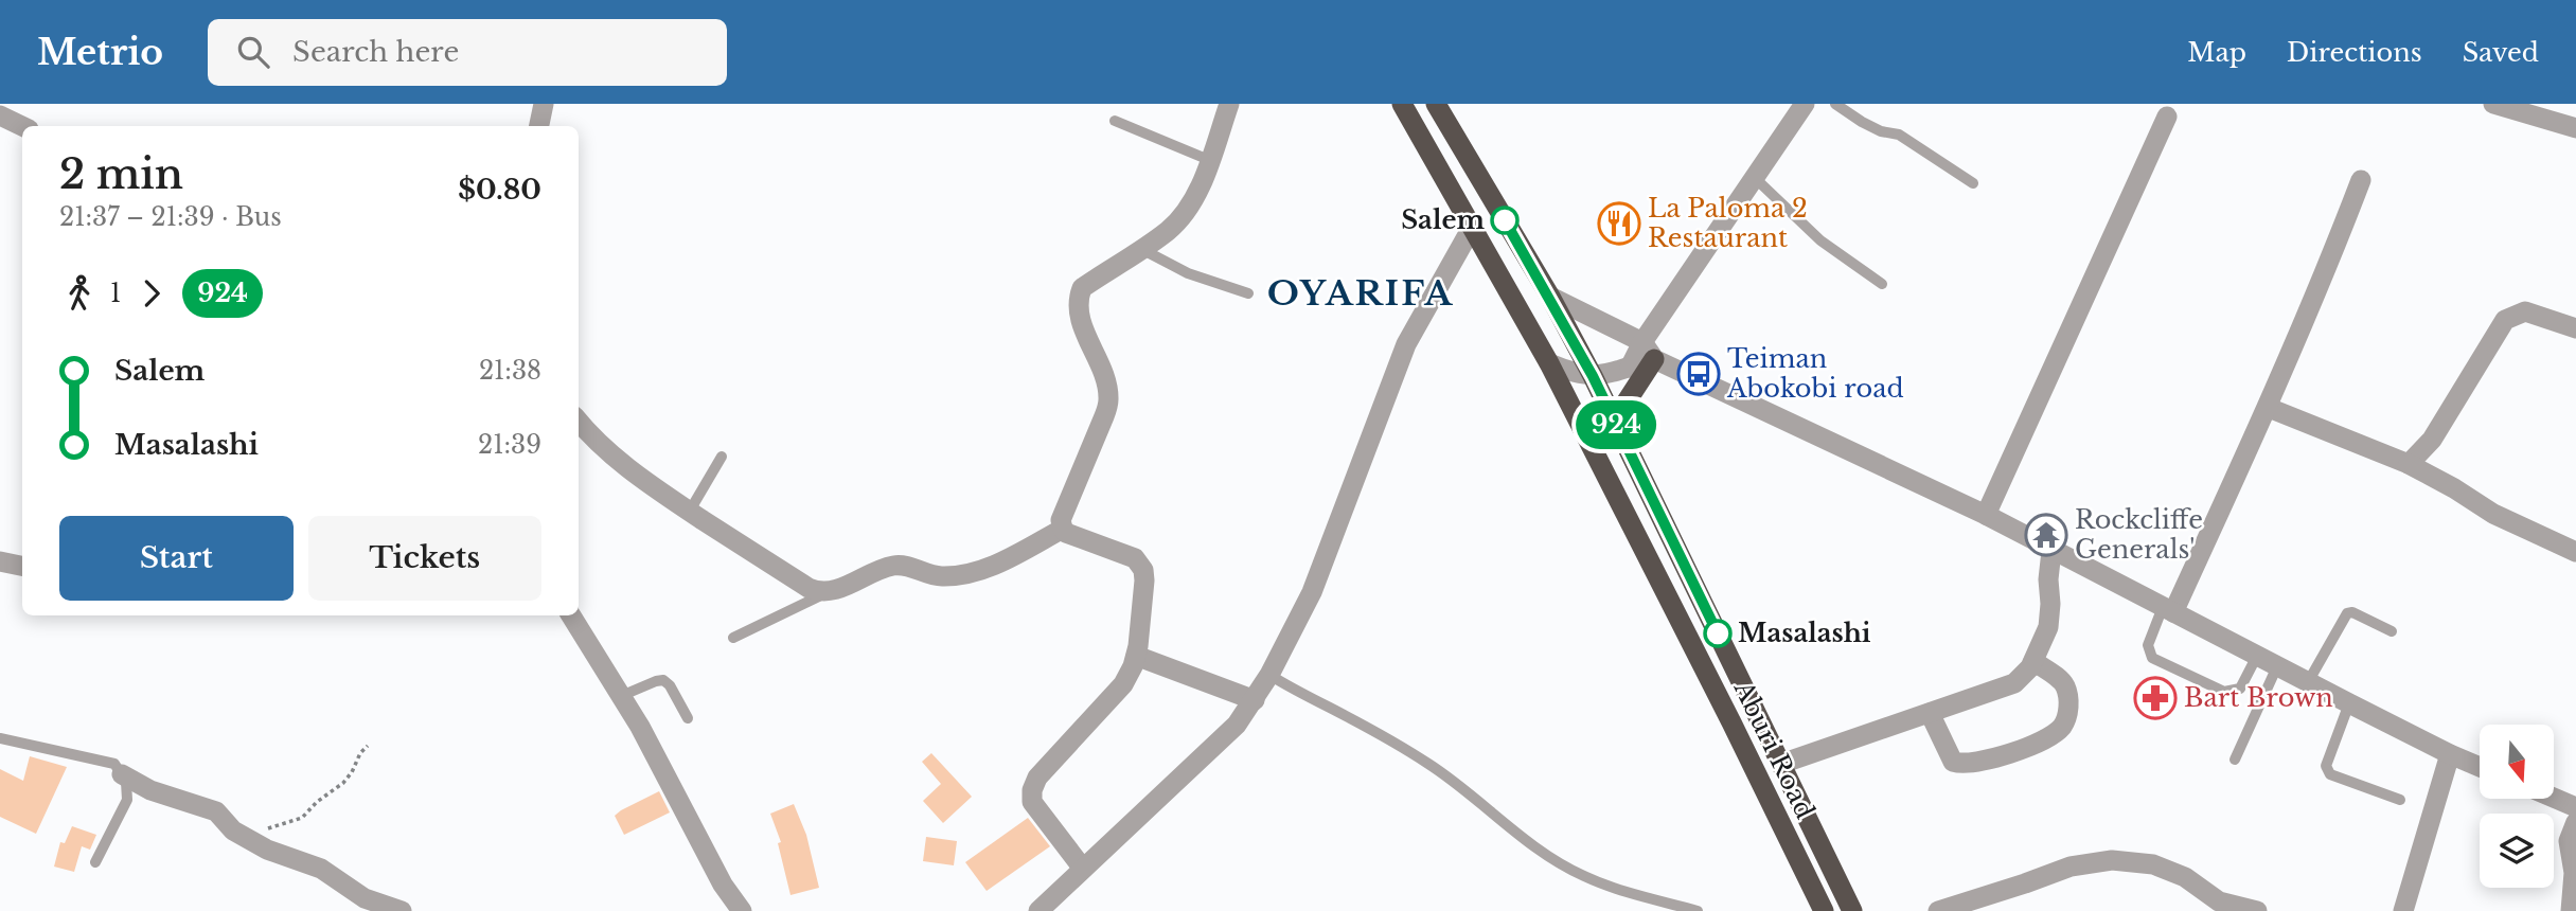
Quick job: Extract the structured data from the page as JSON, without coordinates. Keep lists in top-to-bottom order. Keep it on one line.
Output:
{"streets":{"highway":["Aburi Road"]},"districts":["OYARIFA"],"places":{"other":["Salem","Masalashi"],"restaurant":["La Paloma 2 Restaurant"],"bus stop":["Teiman Abokobi road"],"temple":["Rockcliffe Generals'"],"pharmacy":["Bart Brown"]},"lines":["bus line 924"],"north":"bottom","page":{"header":"Metrio","search":"Search here","nav":["Map","Directions","Saved"],"on_map":"924","heading":["2 min","21:37 – 21:39 · Bus","$0.80"],"legs":["1","924"],"list":[{"name":"Salem","value":"21:38"},{"name":"Masalashi","value":"21:39"}],"buttons":["Start","Tickets"]}}
